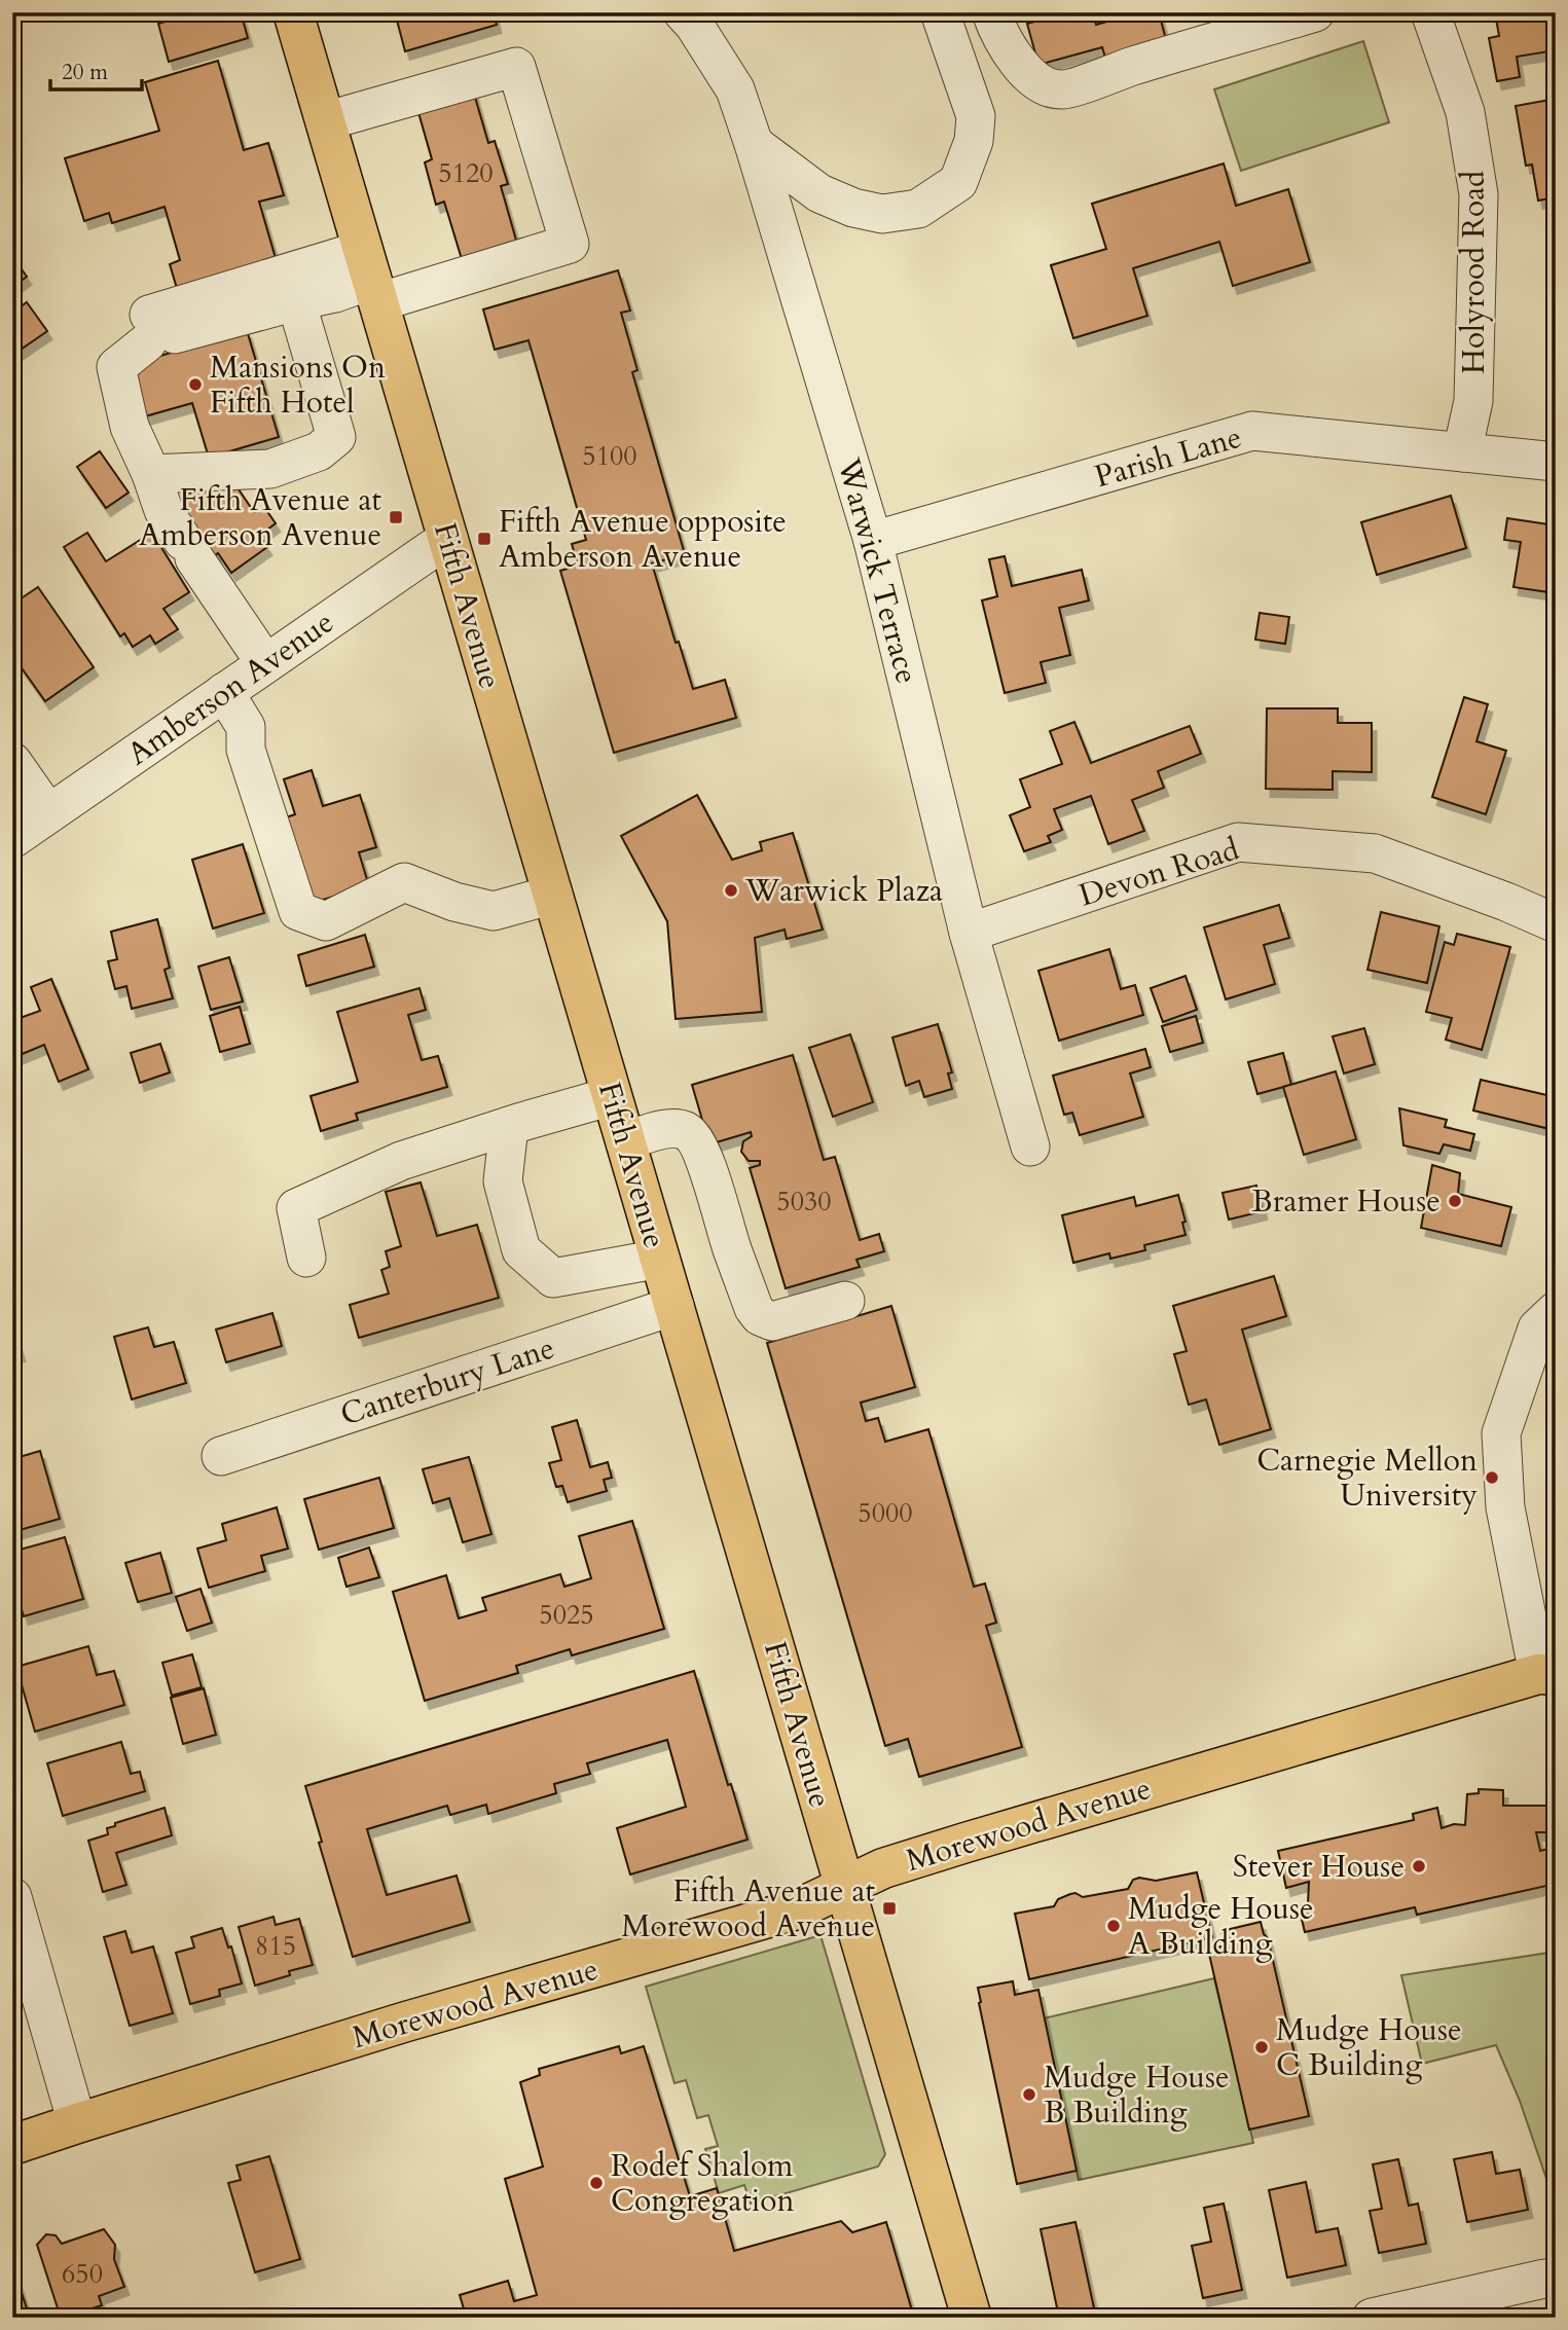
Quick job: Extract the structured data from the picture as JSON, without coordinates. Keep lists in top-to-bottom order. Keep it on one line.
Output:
{"streets":{"main road":["Fifth Avenue","Morewood Avenue"],"street":["Holyrood Road","Parish Lane","Warwick Terrace","Amberson Avenue","Devon Road","Canterbury Lane"]},"crossings":[["Holyrood Road","Parish Lane"],["Parish Lane","Warwick Terrace"],["Warwick Terrace","Devon Road"],["Fifth Avenue","Amberson Avenue"],["Fifth Avenue","Canterbury Lane"],["Fifth Avenue","Morewood Avenue"]],"places":{"other":["Mansions On Fifth Hotel","Warwick Plaza","Bramer House","Carnegie Mellon University","Stever House","Mudge House A Building","Mudge House C Building","Mudge House B Building","Rodef Shalom Congregation"],"transit":["Fifth Avenue at Amberson Avenue","Fifth Avenue opposite Amberson Avenue","Fifth Avenue at Morewood Avenue"]},"house_numbers":["5120","5100","5030","5000","5025","815","650"],"scale_bar":"20 m"}
